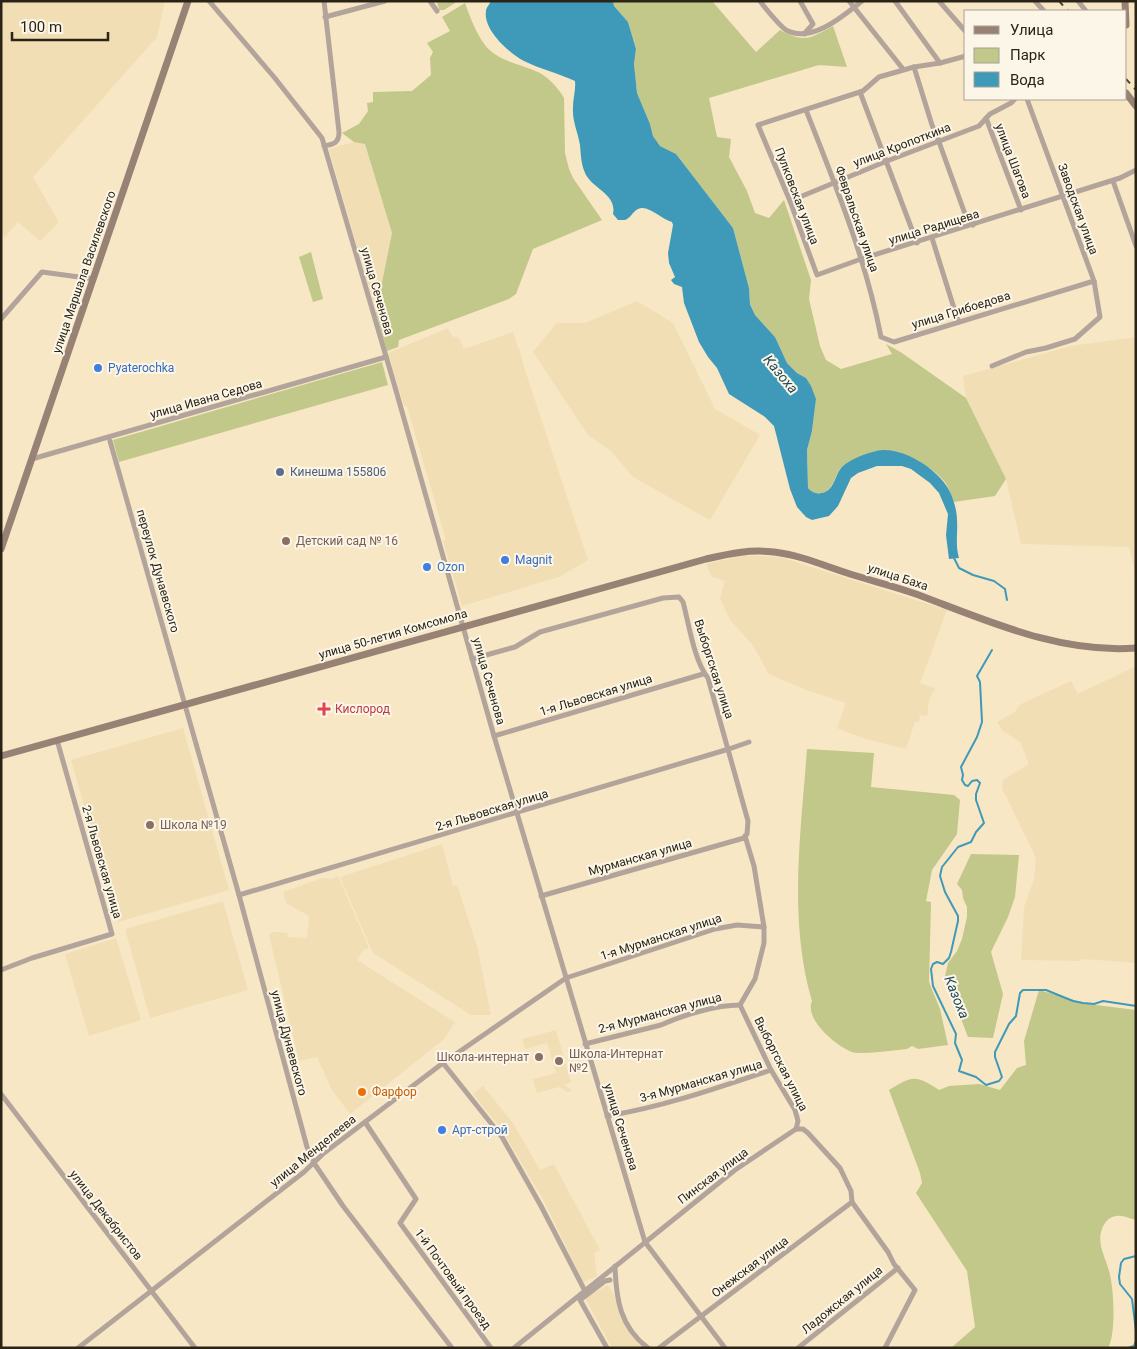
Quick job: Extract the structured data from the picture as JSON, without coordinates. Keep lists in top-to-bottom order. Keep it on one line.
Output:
{"streets":{"main road":["улица Маршала Василевского","улица Баха","улица 50-летия Комсомола"],"street":["улица Кропоткина","улица Шагова","Пулковская улица","Заводская улица","Февральская улица","улица Радищева","улица Сеченова","улица Грибоедова","улица Ивана Седова","переулок Дунаевского","Выборгская улица","1-я Львовская улица","2-я Львовская улица","Мурманская улица","1-я Мурманская улица","2-я Мурманская улица","улица Дунаевского","3-я Мурманская улица","улица Менделеева","Пинская улица","улица Декабристов","Онежская улица","1-й Почтовый проезд","Ладожская улица"]},"crossings":[["улица Кропоткина","улица Шагова"],["улица Кропоткина","Пулковская улица"],["улица Кропоткина","Февральская улица"],["улица Шагова","улица Радищева"],["Пулковская улица","Февральская улица"],["Пулковская улица","улица Радищева"],["Заводская улица","улица Радищева"],["Заводская улица","улица Грибоедова"],["Февральская улица","улица Радищева"],["Февральская улица","улица Грибоедова"],["улица Маршала Василевского","улица Ивана Седова"],["улица Сеченова","улица Ивана Седова"],["улица Сеченова","улица 50-летия Комсомола"],["улица Сеченова","Выборгская улица"],["улица Сеченова","1-я Львовская улица"],["улица Сеченова","2-я Львовская улица"],["улица Сеченова","Мурманская улица"],["улица Сеченова","1-я Мурманская улица"],["улица Сеченова","2-я Мурманская улица"],["улица Сеченова","3-я Мурманская улица"],["улица Сеченова","улица Менделеева"],["улица Сеченова","Пинская улица"],["улица Сеченова","Онежская улица"],["переулок Дунаевского","улица 50-летия Комсомола"],["переулок Дунаевского","улица Дунаевского"],["улица Баха","улица 50-летия Комсомола"],["улица 50-летия Комсомола","2-я Львовская улица"],["улица 50-летия Комсомола","улица Дунаевского"],["Выборгская улица","1-я Львовская улица"],["Выборгская улица","2-я Львовская улица"],["Выборгская улица","Мурманская улица"],["Выборгская улица","1-я Мурманская улица"],["Выборгская улица","2-я Мурманская улица"],["Выборгская улица","3-я Мурманская улица"],["Выборгская улица","Пинская улица"],["Выборгская улица","Онежская улица"],["Выборгская улица","Ладожская улица"],["2-я Львовская улица","улица Дунаевского"],["1-я Мурманская улица","улица Менделеева"],["улица Дунаевского","улица Менделеева"],["улица Менделеева","улица Декабристов"],["улица Менделеева","1-й Почтовый проезд"]],"water":["Казоха"],"places":{"other":["Pyaterochka","Кинешма 155806","Детский сад № 16","Magnit","Ozon","Школа №19","Школа-интернат","Школа-Интернат №2","Фарфор","Арт-строй"],"health":["Кислород"]},"legend":["Улица","Парк","Вода"],"scale_bar":"100 m"}
